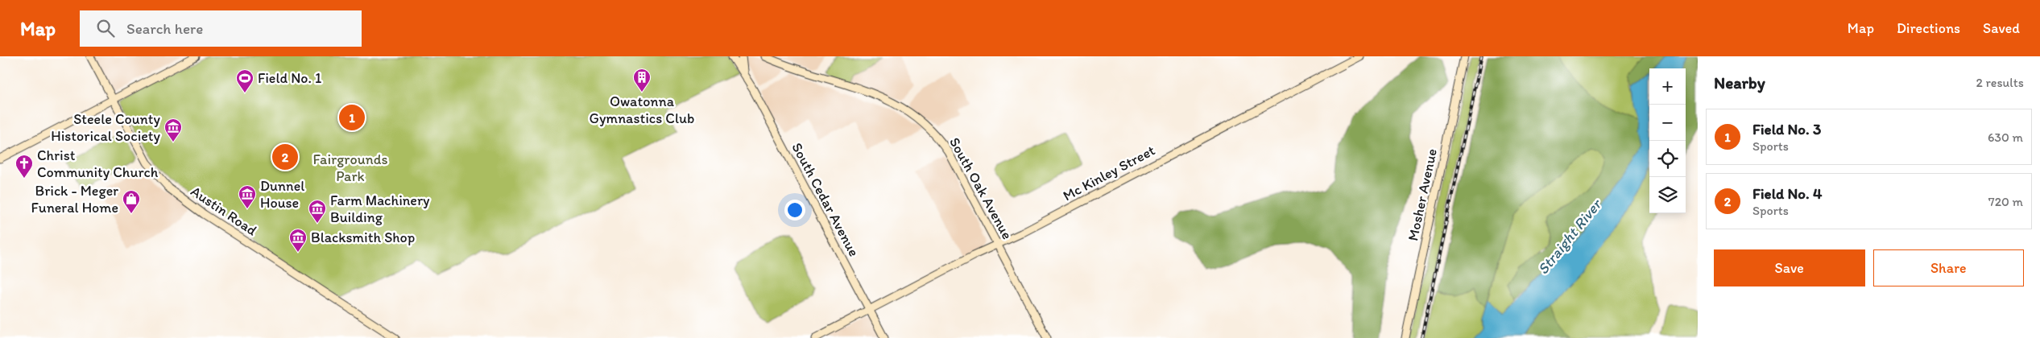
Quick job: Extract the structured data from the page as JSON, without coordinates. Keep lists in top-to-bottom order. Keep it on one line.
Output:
{"streets":{"street":["Mc Kinley Street","South Oak Avenue","Mosher Avenue","South Cedar Avenue","Austin Road"]},"crossings":[["Mc Kinley Street","South Oak Avenue"],["Mc Kinley Street","South Cedar Avenue"]],"water":["Straight River"],"parks":["Fairgrounds Park"],"places":{"building":["Owatonna Gymnastics Club"],"sports":["Field No. 1"],"museum":["Steele County Historical Society","Dunnel House","Farm Machinery Building","Blacksmith Shop"],"church":["Christ Community Church"],"shop":["Brick - Meger Funeral Home"]},"page":{"header":"Map","search":"Search here","nav":["Map","Directions","Saved"],"heading":["Nearby","2 results"],"map_buttons":["+","−"],"pins":["1","2"],"list":[{"mark":"1","name":"Field No. 3","note":"Sports","value":"630 m"},{"mark":"2","name":"Field No. 4","note":"Sports","value":"720 m"}],"buttons":["Save","Share"]}}
